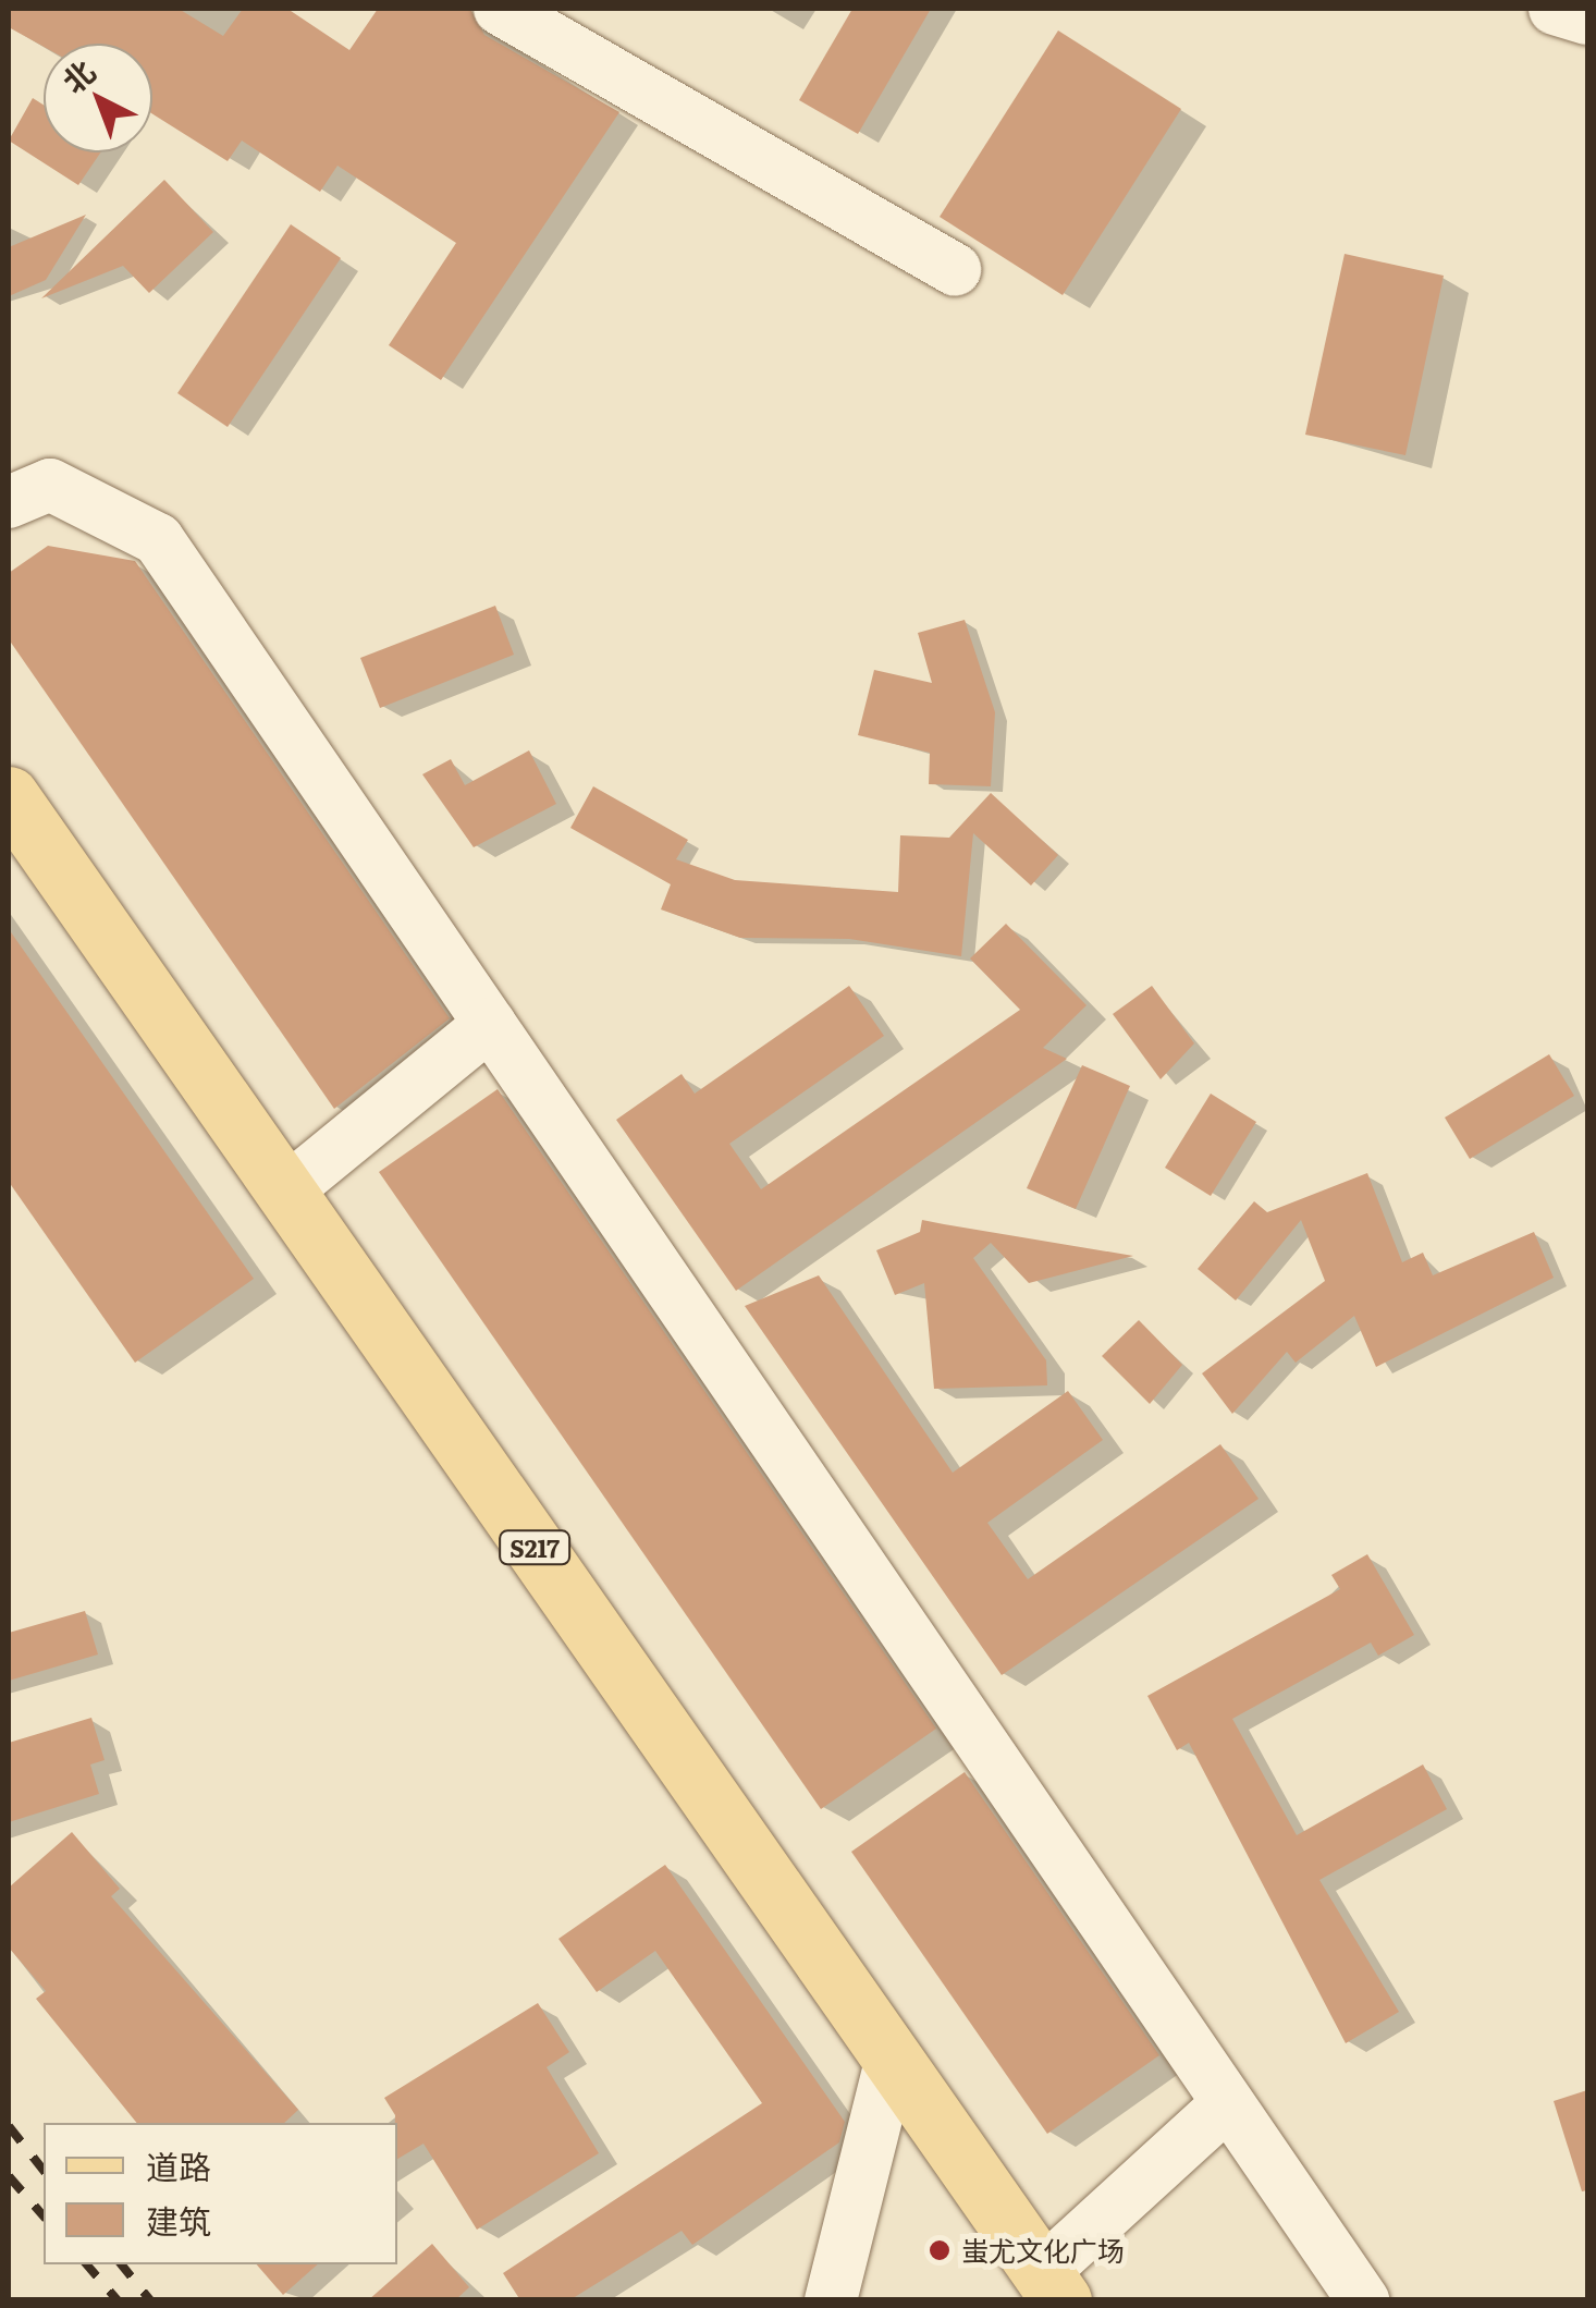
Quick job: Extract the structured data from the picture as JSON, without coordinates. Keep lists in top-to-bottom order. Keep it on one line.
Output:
{"streets":{"main road":["S217"]},"places":["蚩尤文化广场"],"legend":["道路","建筑"],"north":"top left"}
